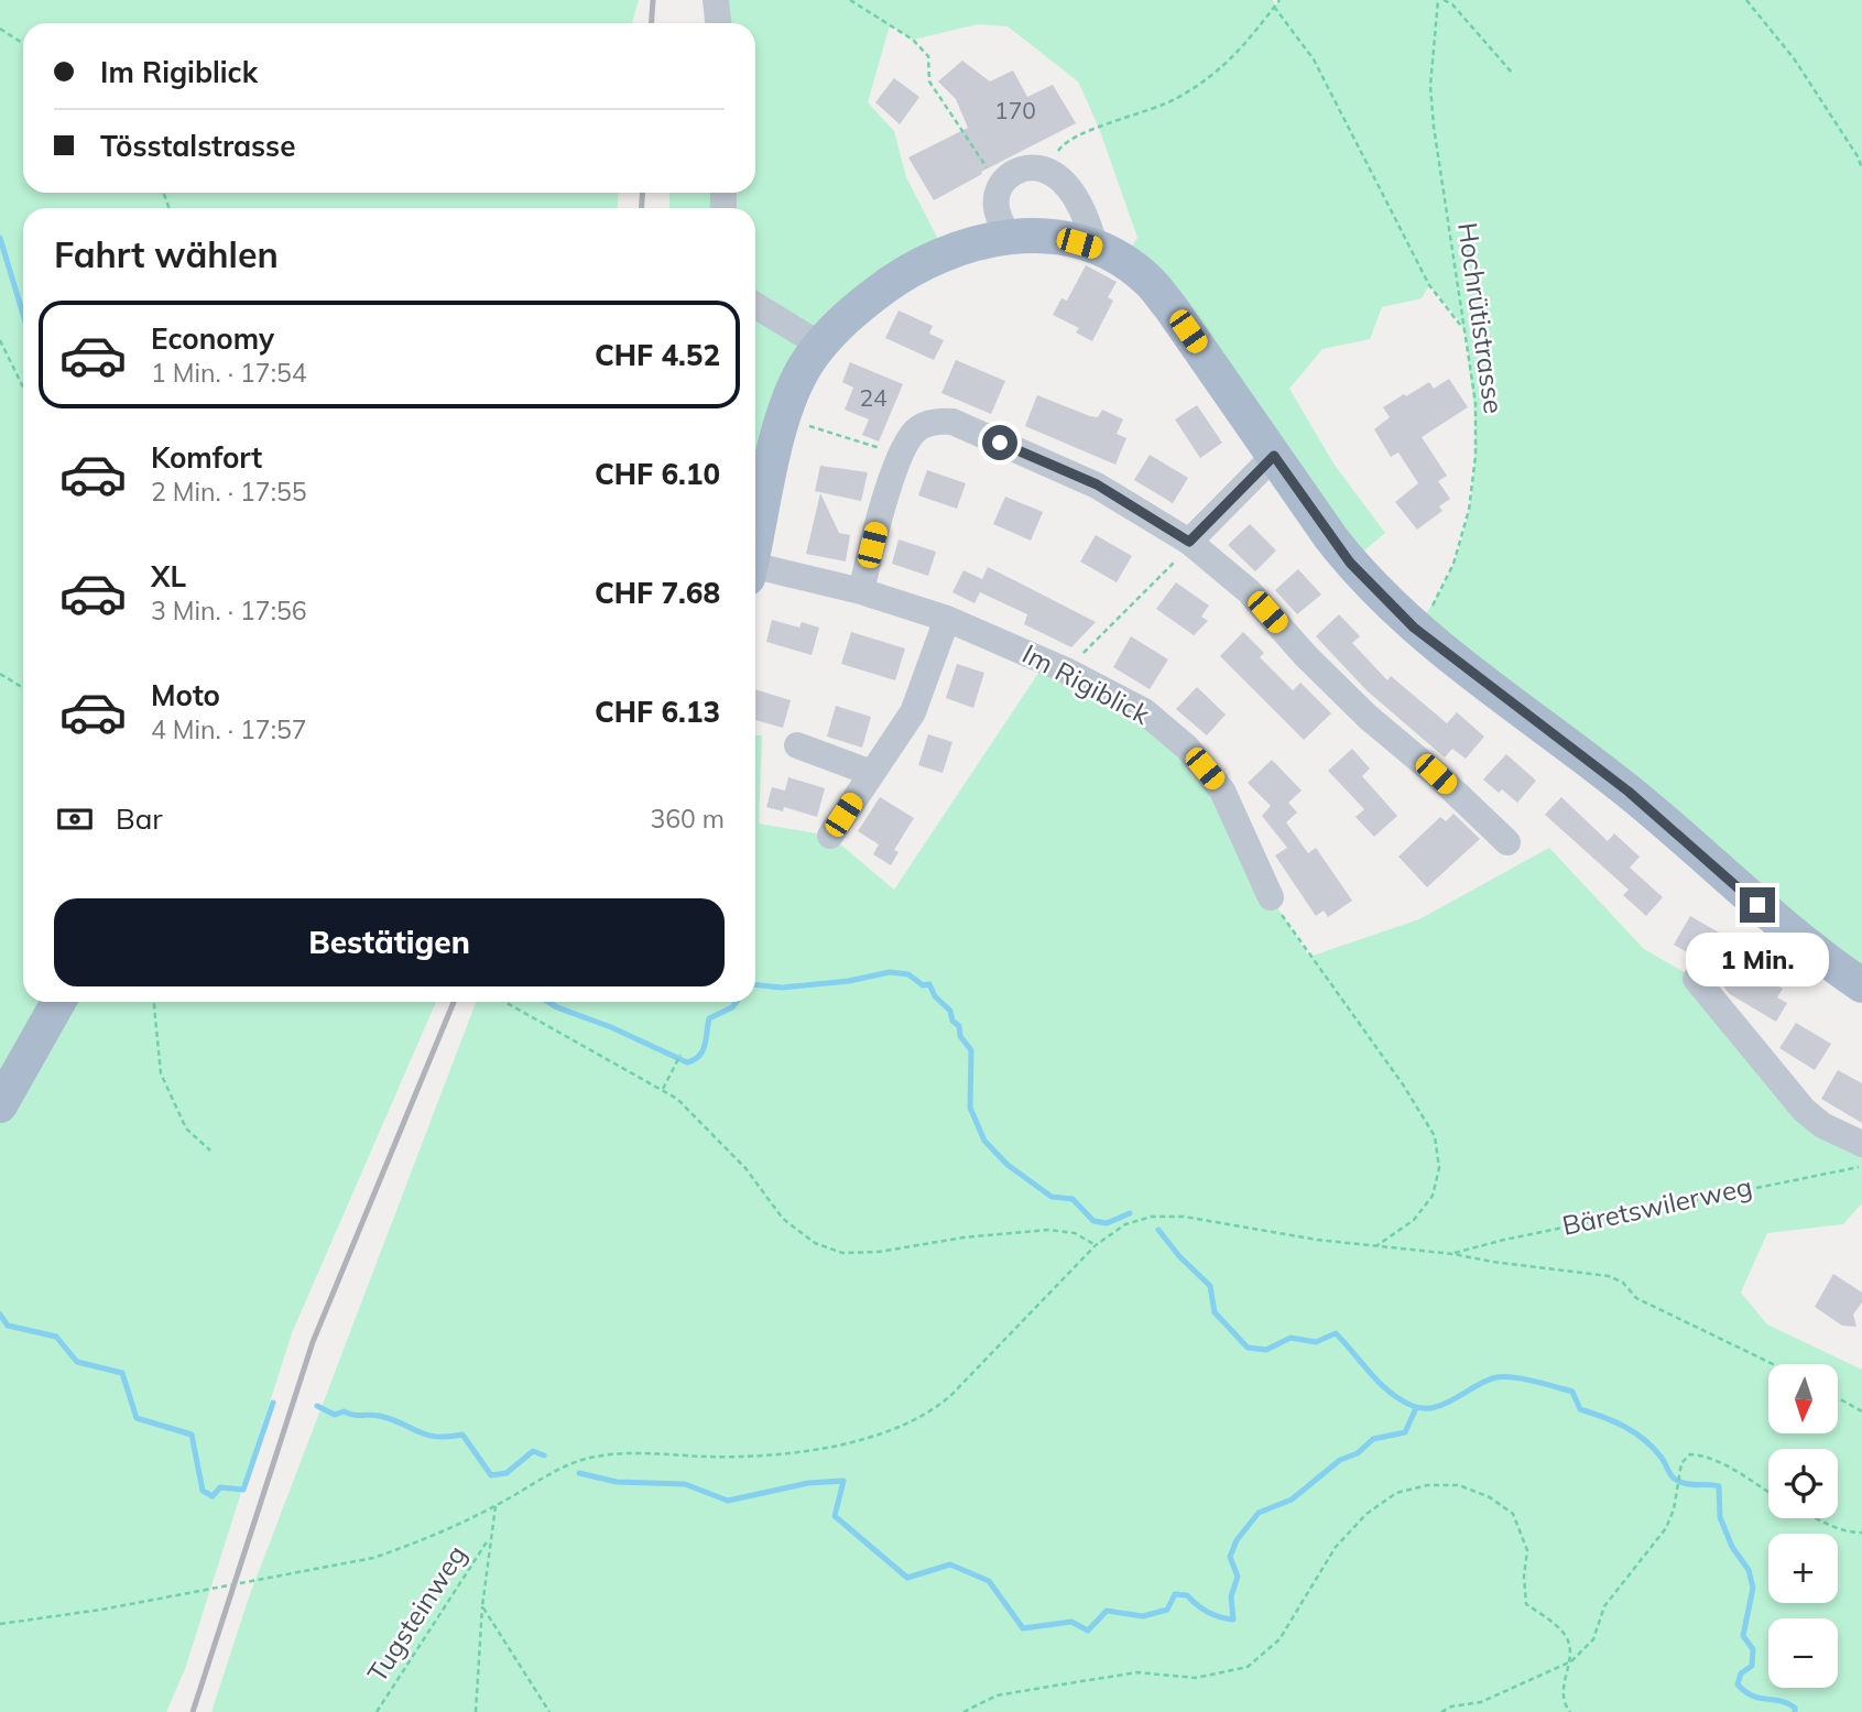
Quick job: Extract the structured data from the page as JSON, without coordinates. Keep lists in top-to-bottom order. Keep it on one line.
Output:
{"streets":{"street":["Im Rigiblick"],"path":["Hochrütistrasse","Bäretswilerweg","Tugsteinweg"]},"house_numbers":["170","24"],"north":"bottom","page":{"banner":["Im Rigiblick","Tösstalstrasse"],"heading":"Fahrt wählen","list":[{"name":"Economy","note":"1 Min. · 17:54","value":"CHF 4.52"},{"name":"Komfort","note":"2 Min. · 17:55","value":"CHF 6.10"},{"name":"XL","note":"3 Min. · 17:56","value":"CHF 7.68"},{"name":"Moto","note":"4 Min. · 17:57","value":"CHF 6.13"}],"pay":["Bar","360 m"],"buttons":"Bestätigen","bubble":"1 Min.","map_buttons":["+","−"]}}
